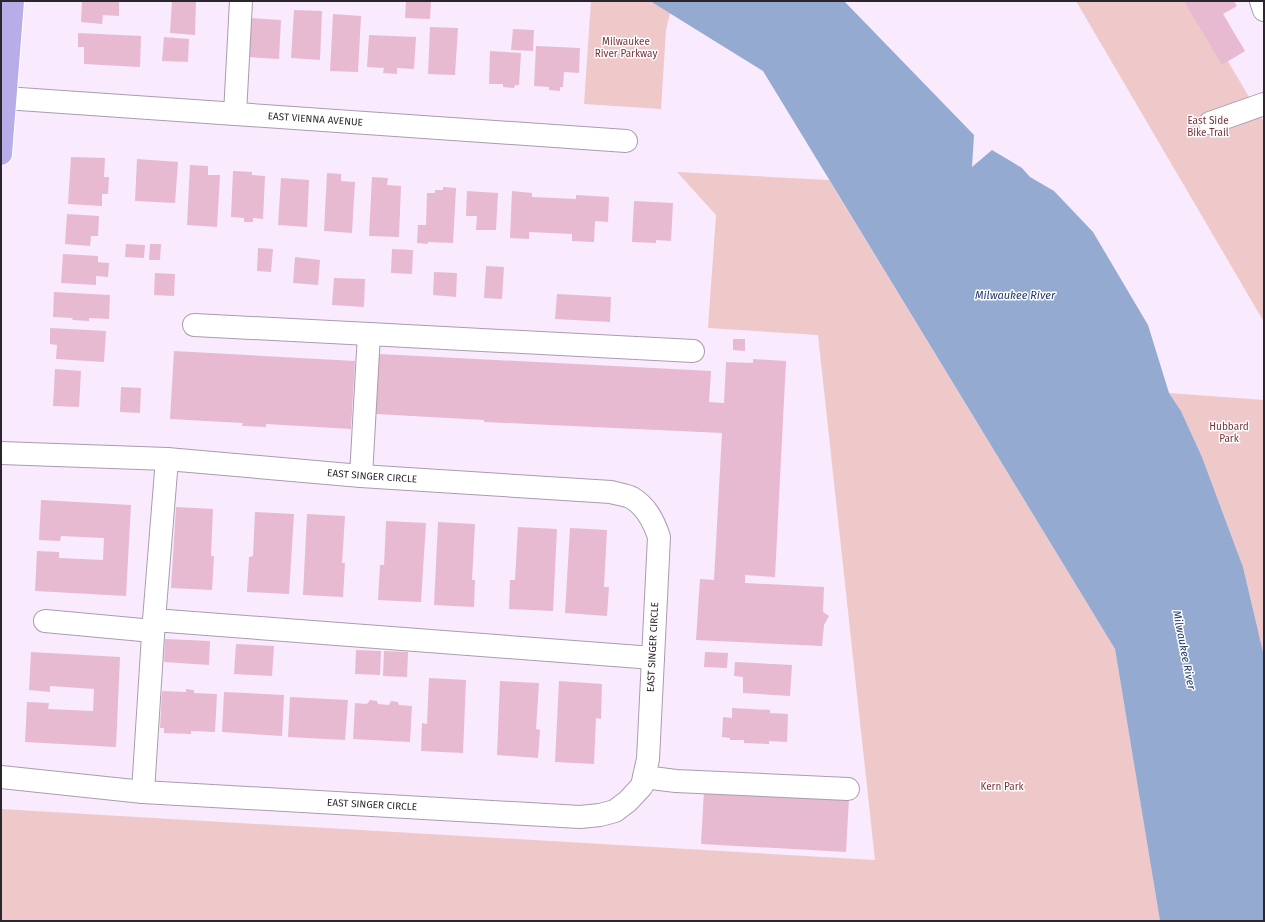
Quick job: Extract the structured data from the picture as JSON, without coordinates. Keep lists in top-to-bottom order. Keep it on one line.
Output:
{"streets":{"street":["EAST VIENNA AVENUE","EAST SINGER CIRCLE"]},"water":["Milwaukee River"],"parks":["Milwaukee River Parkway","East Side Bike Trail","Hubbard Park","Kern Park"]}
